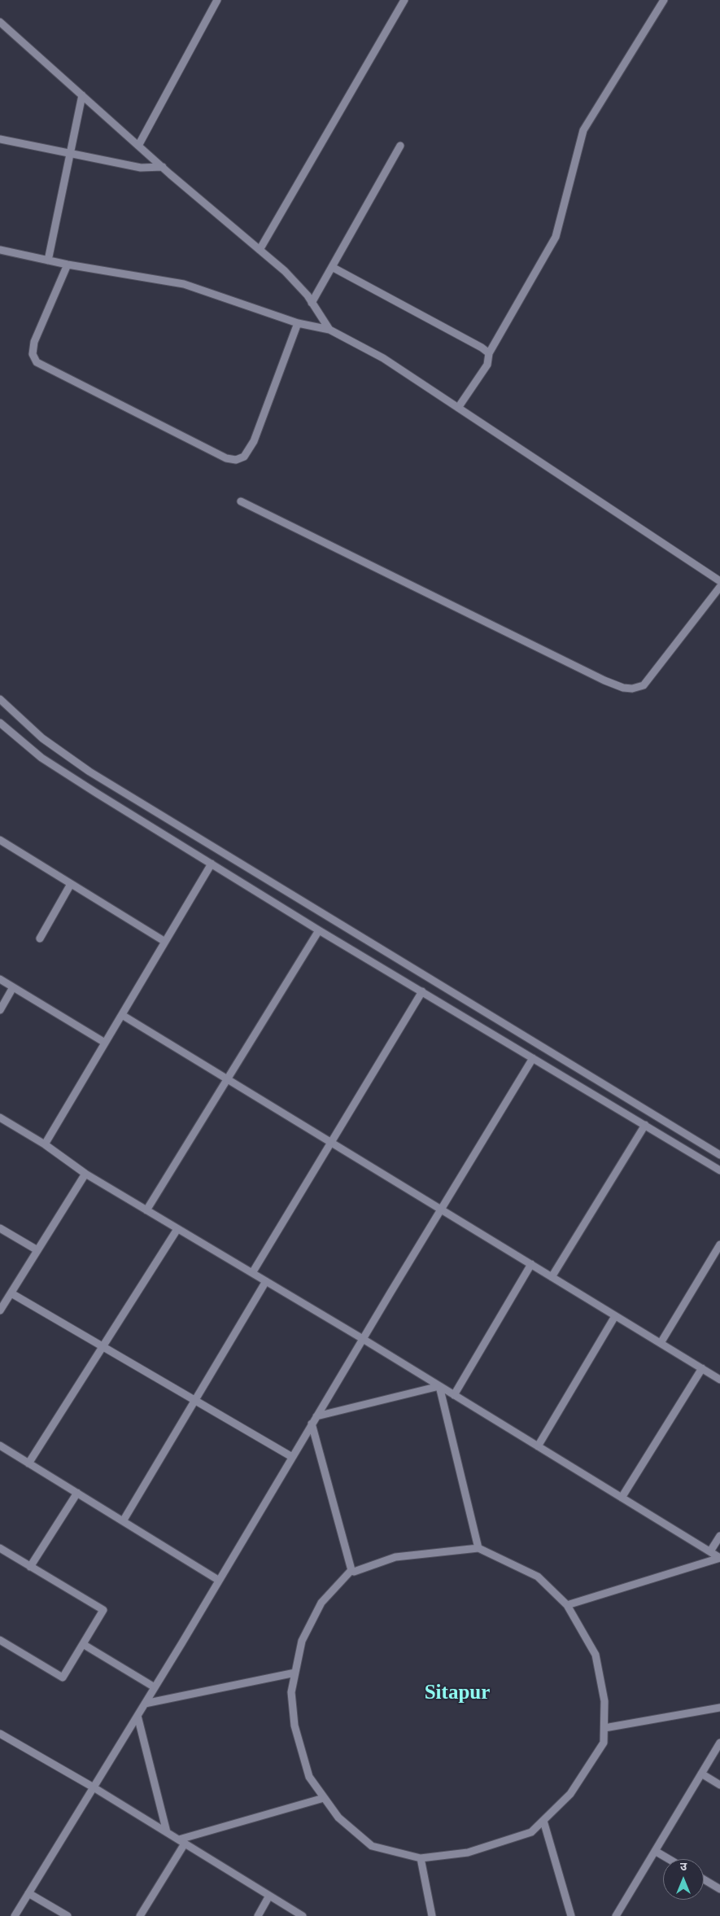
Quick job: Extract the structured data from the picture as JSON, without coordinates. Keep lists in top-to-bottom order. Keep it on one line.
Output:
{"districts":["Sitapur"],"north":"top"}
